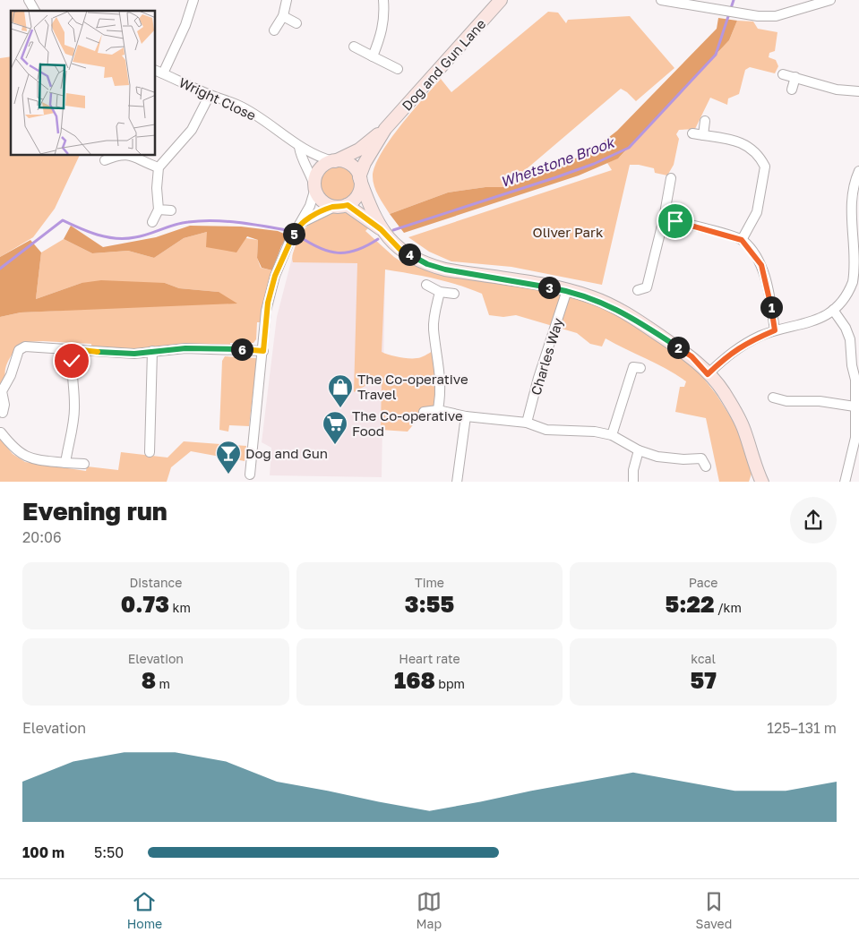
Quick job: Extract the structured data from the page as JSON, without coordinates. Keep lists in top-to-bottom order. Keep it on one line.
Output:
{"streets":{"street":["Dog and Gun Lane","Wright Close","Charles Way"]},"crossings":[["Dog and Gun Lane","Wright Close"]],"water":["Whetstone Brook"],"parks":["Oliver Park"],"places":{"shop":["The Co-operative Travel"],"supermarket":["The Co-operative Food"],"bar":["Dog and Gun"]},"page":{"pins":["5","4","3","1","2","6"],"heading":["Evening run","20:06"],"stats":[["Distance","0.73 km"],["Time","3:55"],["Pace","5:22 /km"],["Elevation","8 m"],["Heart rate","168 bpm"],["kcal","57"]],"chart":["Elevation","125–131 m"],"list":[{"name":"100 m","note":"5:50"}],"tabs":["Home","Map","Saved"]}}
